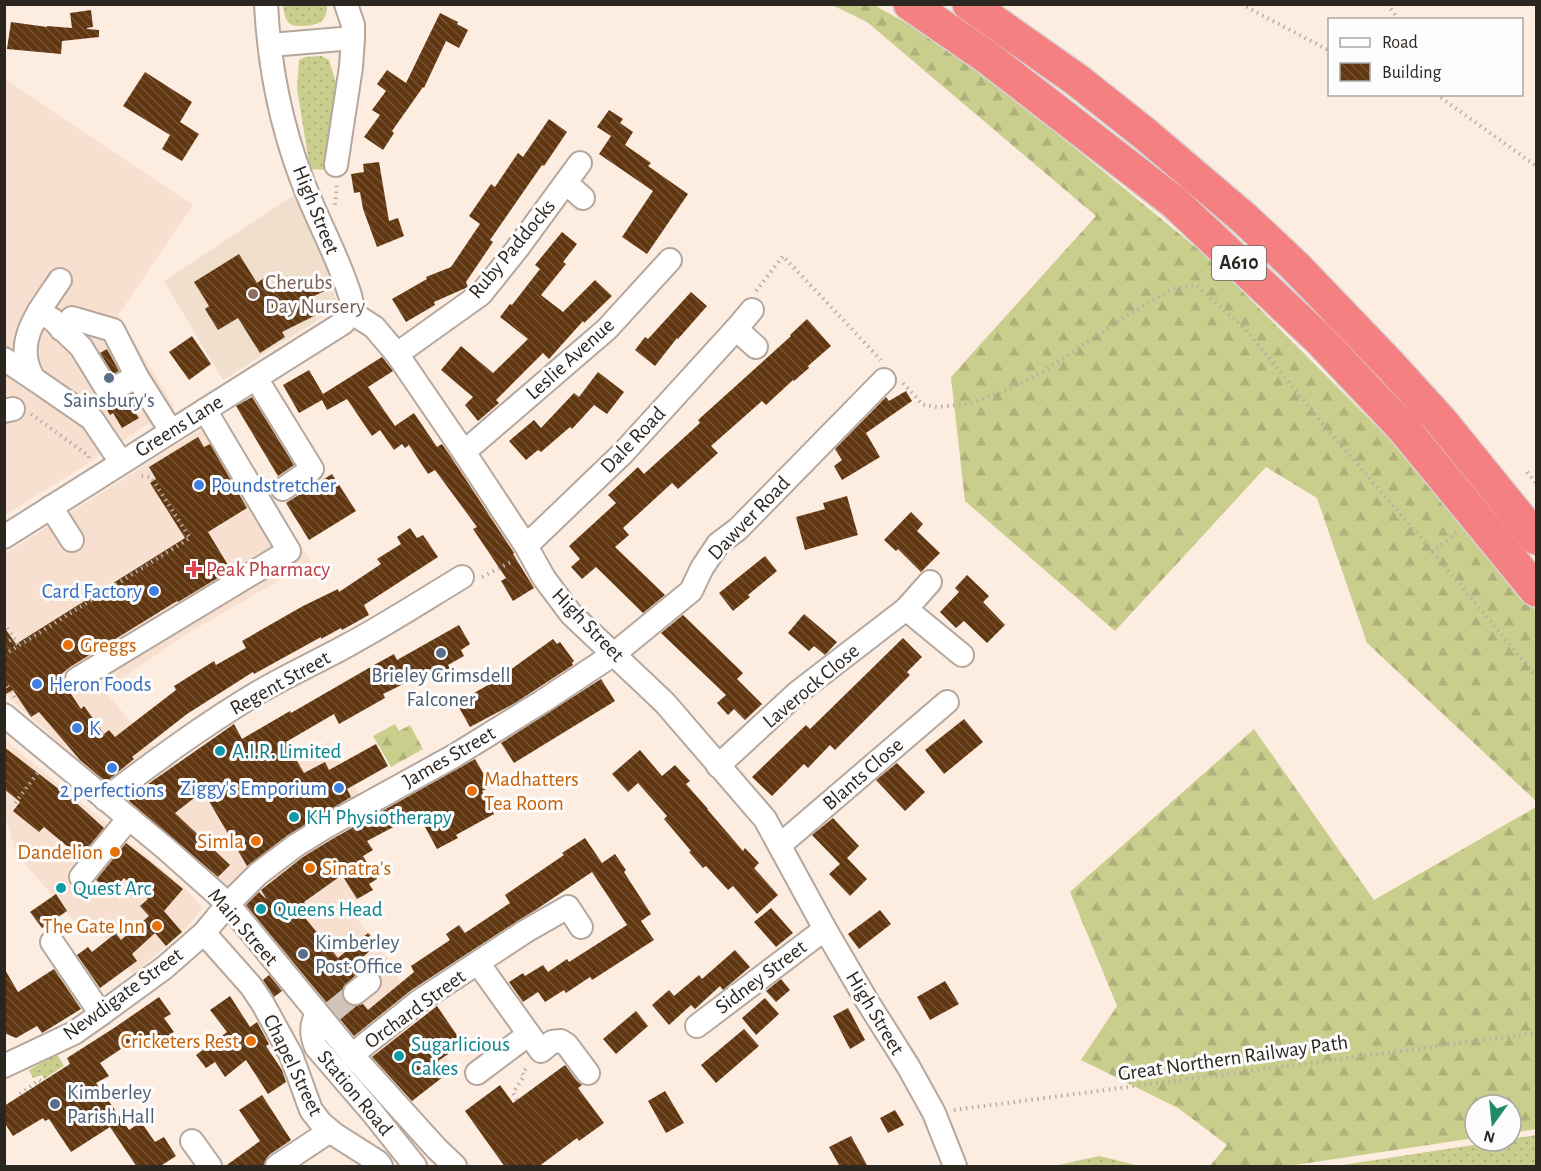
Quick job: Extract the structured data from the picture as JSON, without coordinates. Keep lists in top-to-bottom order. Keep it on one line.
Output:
{"streets":{"highway":["A610"],"street":["High Street","Ruby Paddocks","Leslie Avenue","Greens Lane","Dale Road","Dawver Road","Regent Street","Laverock Close","James Street","Blants Close","Main Street","Sidney Street","Newdigate Street","Orchard Street","Chapel Street","Station Road"],"path":["Great Northern Railway Path"]},"crossings":[["High Street","Ruby Paddocks"],["High Street","Leslie Avenue"],["High Street","Greens Lane"],["High Street","Dale Road"],["High Street","Dawver Road"],["High Street","Laverock Close"],["High Street","James Street"],["High Street","Blants Close"],["High Street","Sidney Street"],["High Street","Great Northern Railway Path"],["Dawver Road","James Street"],["Regent Street","Main Street"],["James Street","Main Street"],["James Street","Newdigate Street"],["Main Street","Newdigate Street"],["Main Street","Orchard Street"],["Main Street","Station Road"],["Newdigate Street","Chapel Street"]],"places":{"other":["Cherubs Day Nursery","Sainsbury's","Poundstretcher","Card Factory","Greggs","Brieley Grimsdell Falconer","Heron Foods","K","A.I.R. Limited","2 perfections","Ziggy's Emporium","Madhatters Tea Room","KH Physiotherapy","Simla","Dandelion","Sinatra's","Quest Arc","Queens Head","The Gate Inn","Kimberley Post Office","Cricketers Rest","Sugarlicious Cakes","Kimberley Parish Hall"],"health":["Peak Pharmacy"]},"legend":["Road","Building"],"north":"bottom"}
